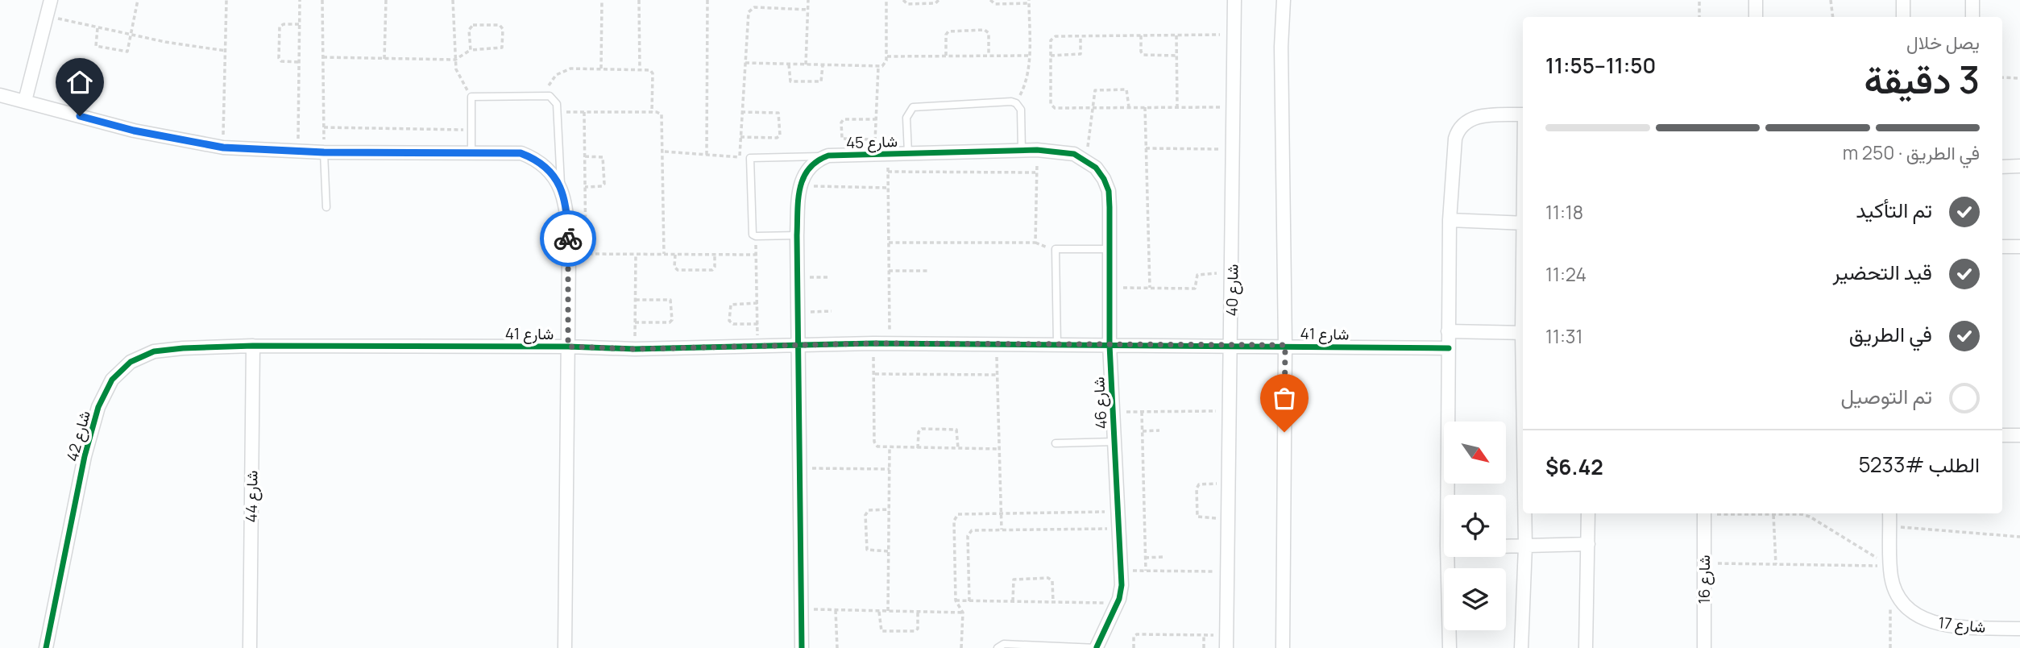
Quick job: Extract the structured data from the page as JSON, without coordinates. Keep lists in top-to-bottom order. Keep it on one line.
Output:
{"streets":{"street":["شارع 45","شارع 40","شارع 41","شارع 46","شارع 42","شارع 44","شارع 16","شارع 17"]},"crossings":[["شارع 45","شارع 46"],["شارع 40","شارع 41"],["شارع 41","شارع 46"],["شارع 41","شارع 42"],["شارع 41","شارع 44"],["شارع 42","شارع 44"]],"north":"bottom right","page":{"heading":["3 دقيقة","يصل خلال","11:50–11:55"],"panel":["الطلب #5233","$6.42"],"bar":"في الطريق · 250 m","list":[["تم التأكيد","11:18"],["قيد التحضير","11:24"],["في الطريق","11:31"],"تم التوصيل"]}}
